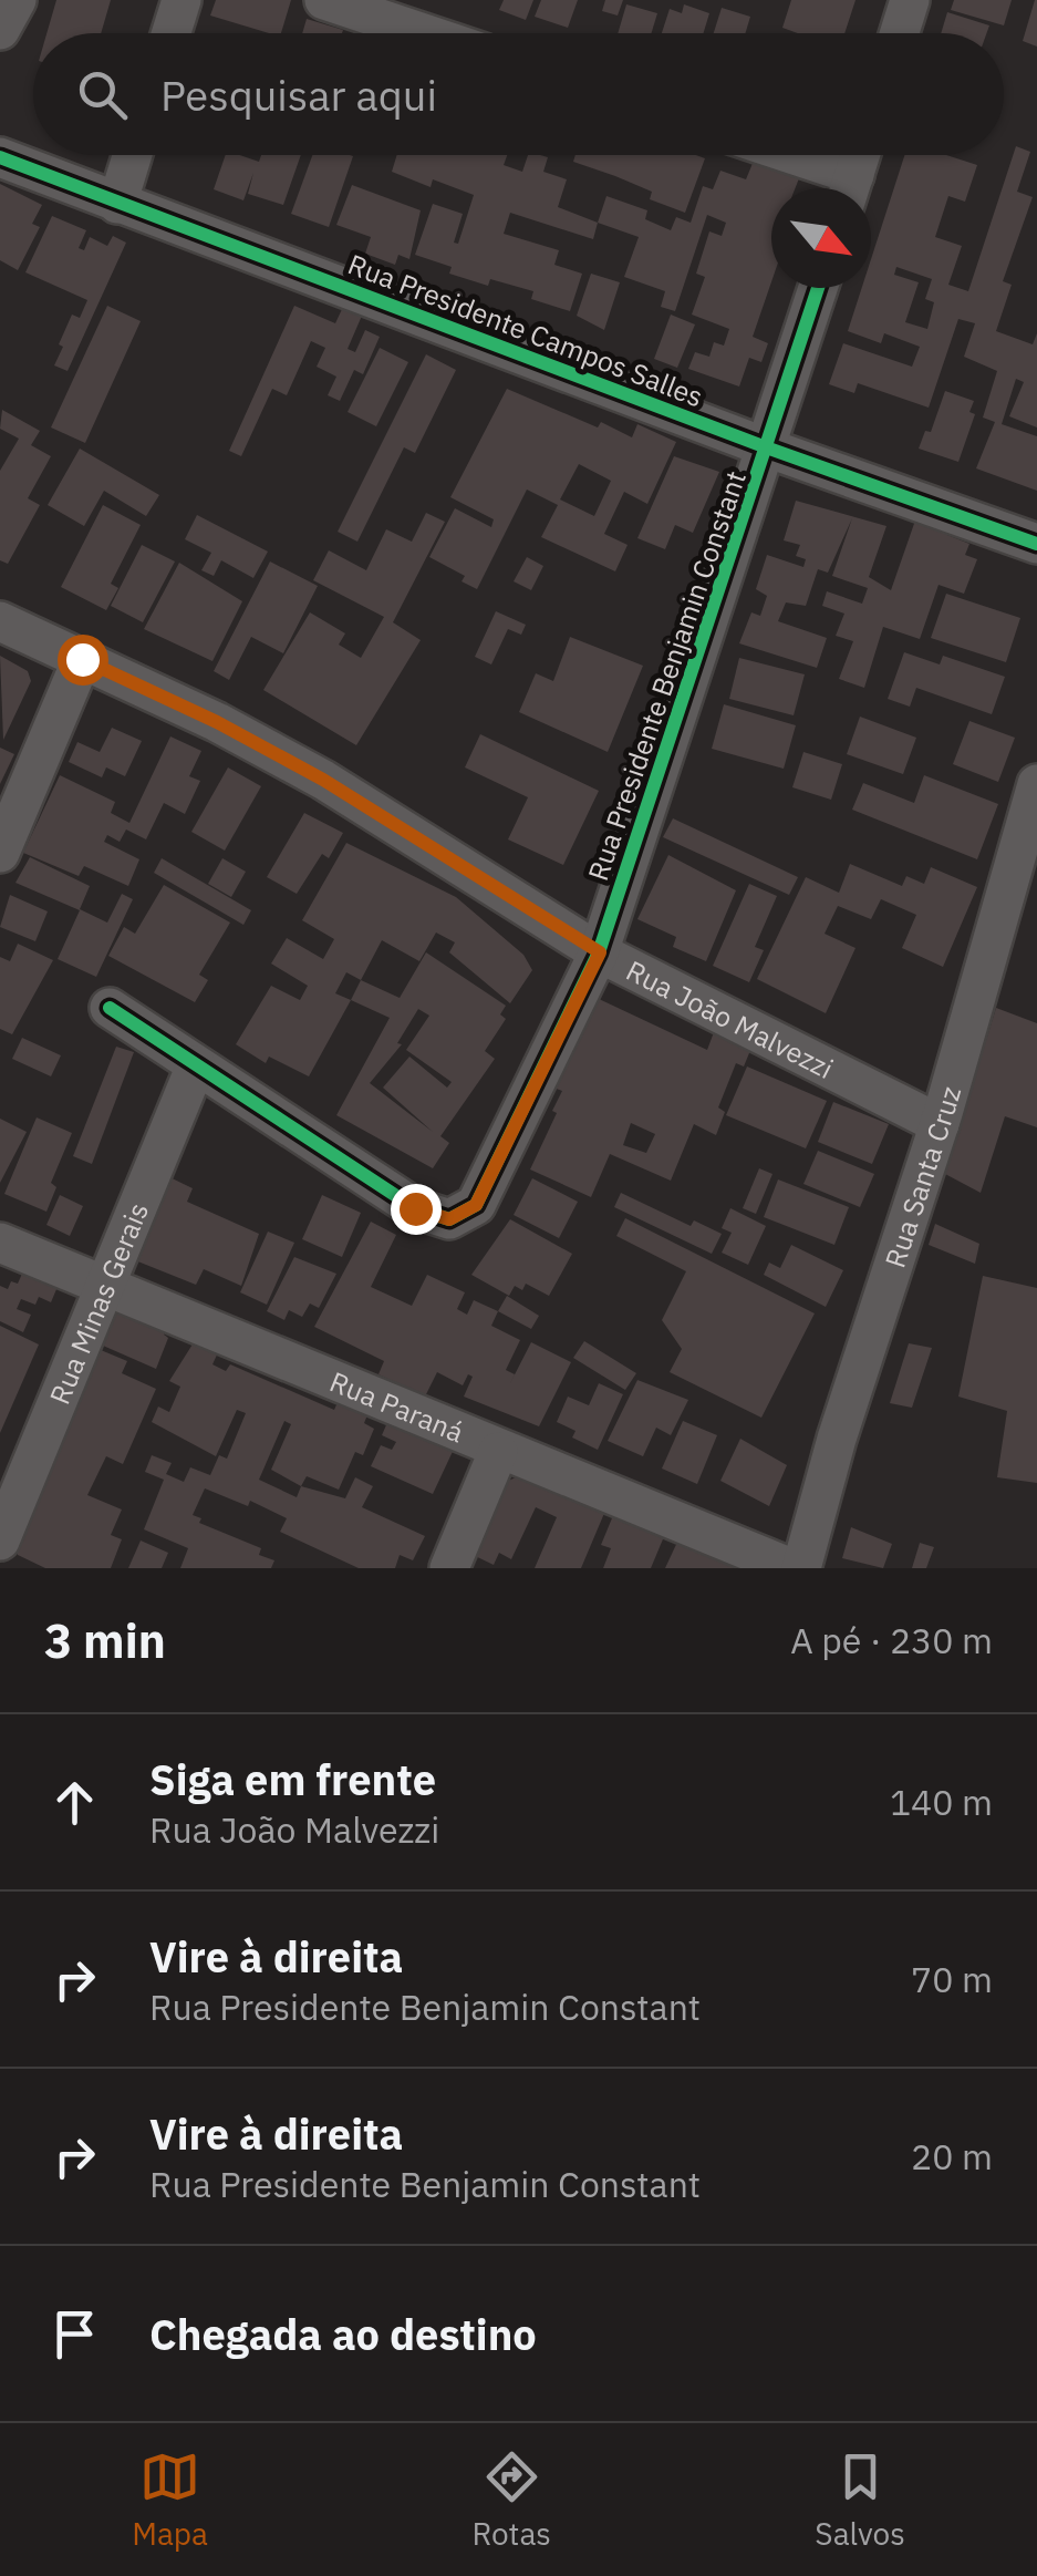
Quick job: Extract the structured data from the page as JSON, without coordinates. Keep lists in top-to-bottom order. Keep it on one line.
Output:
{"streets":{"street":["Rua Presidente Campos Salles","Rua Presidente Benjamin Constant","Rua João Malvezzi","Rua Santa Cruz","Rua Minas Gerais","Rua Paraná"]},"crossings":[["Rua Presidente Campos Salles","Rua Presidente Benjamin Constant"],["Rua Presidente Benjamin Constant","Rua João Malvezzi"],["Rua Presidente Benjamin Constant","Rua Minas Gerais"],["Rua João Malvezzi","Rua Santa Cruz"],["Rua Minas Gerais","Rua Paraná"]],"north":"bottom right","page":{"search":"Pesquisar aqui","heading":["3 min","A pé · 230 m"],"list":[["Siga em frente","Rua João Malvezzi","140 m"],["Vire à direita","Rua Presidente Benjamin Constant","70 m"],["Vire à direita","Rua Presidente Benjamin Constant","20 m"],"Chegada ao destino"],"nav":["Mapa","Rotas","Salvos"]}}
